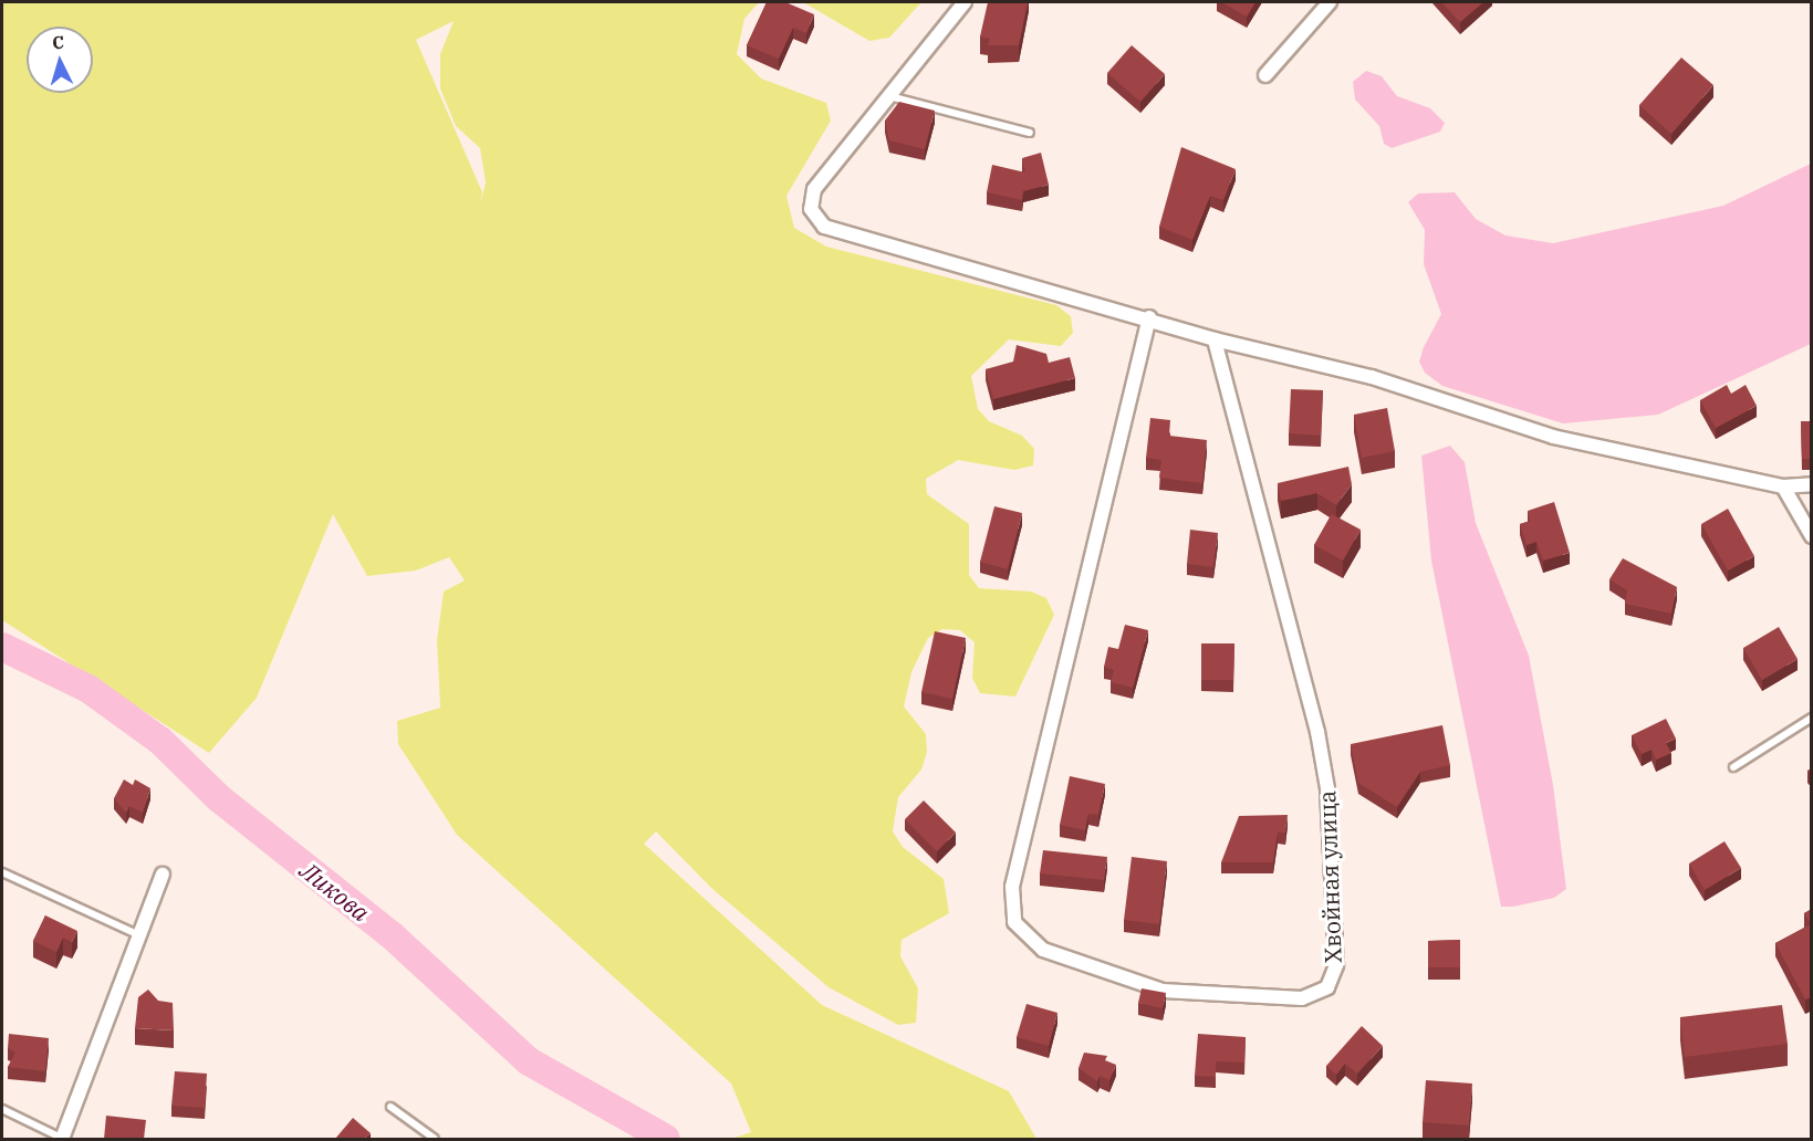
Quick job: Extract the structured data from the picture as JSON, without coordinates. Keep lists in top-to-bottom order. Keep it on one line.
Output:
{"streets":{"street":["Хвойная улица"]},"water":["Ликова"],"north":"top"}
